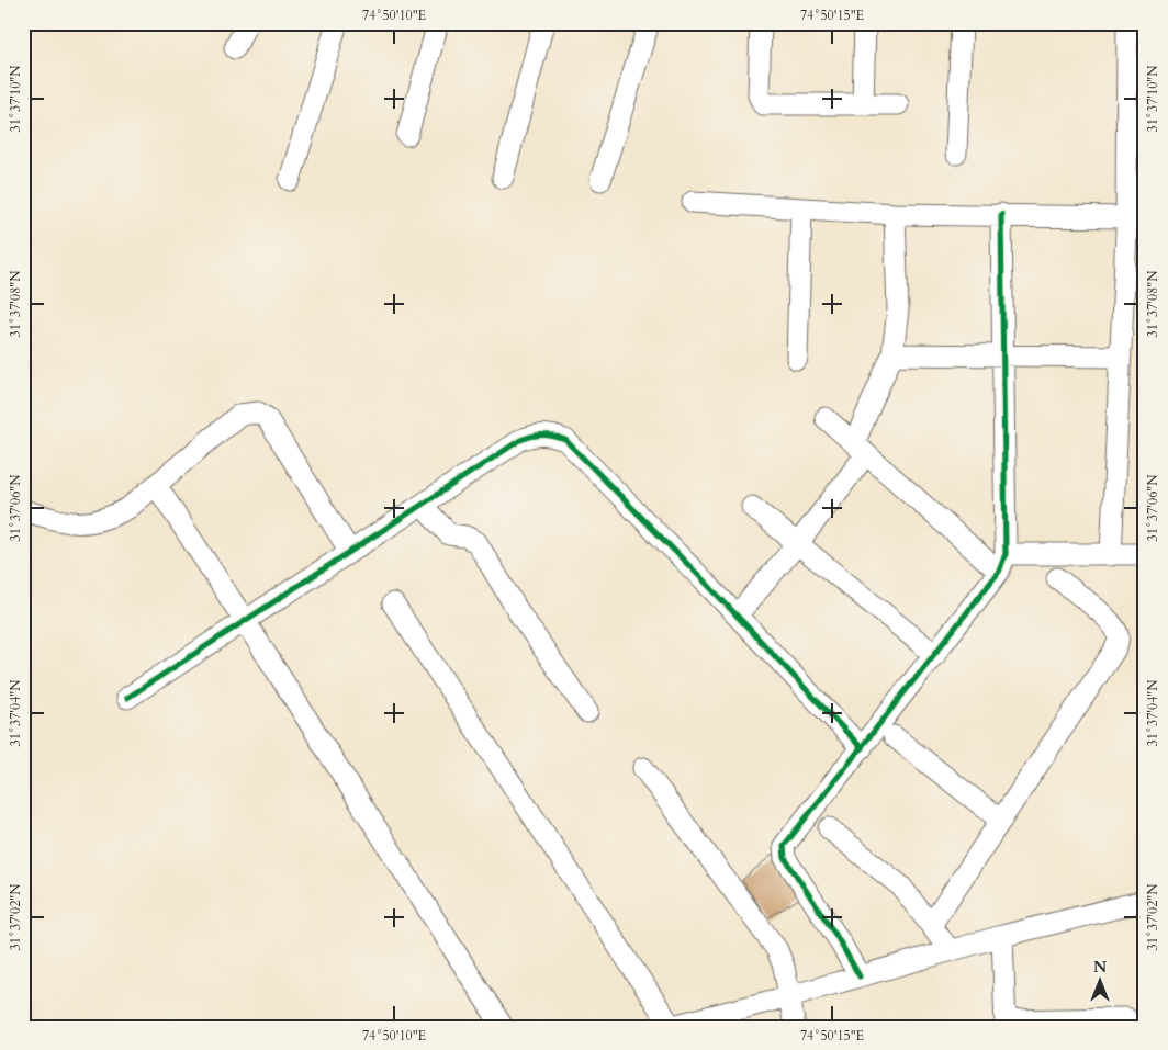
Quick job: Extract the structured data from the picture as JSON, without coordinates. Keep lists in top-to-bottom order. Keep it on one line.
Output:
{"north":"top","coordinates":["74°50'10\"E","74°50'15\"E","31°37'10\"N","31°37'08\"N","31°37'06\"N","31°37'04\"N","31°37'02\"N"]}
